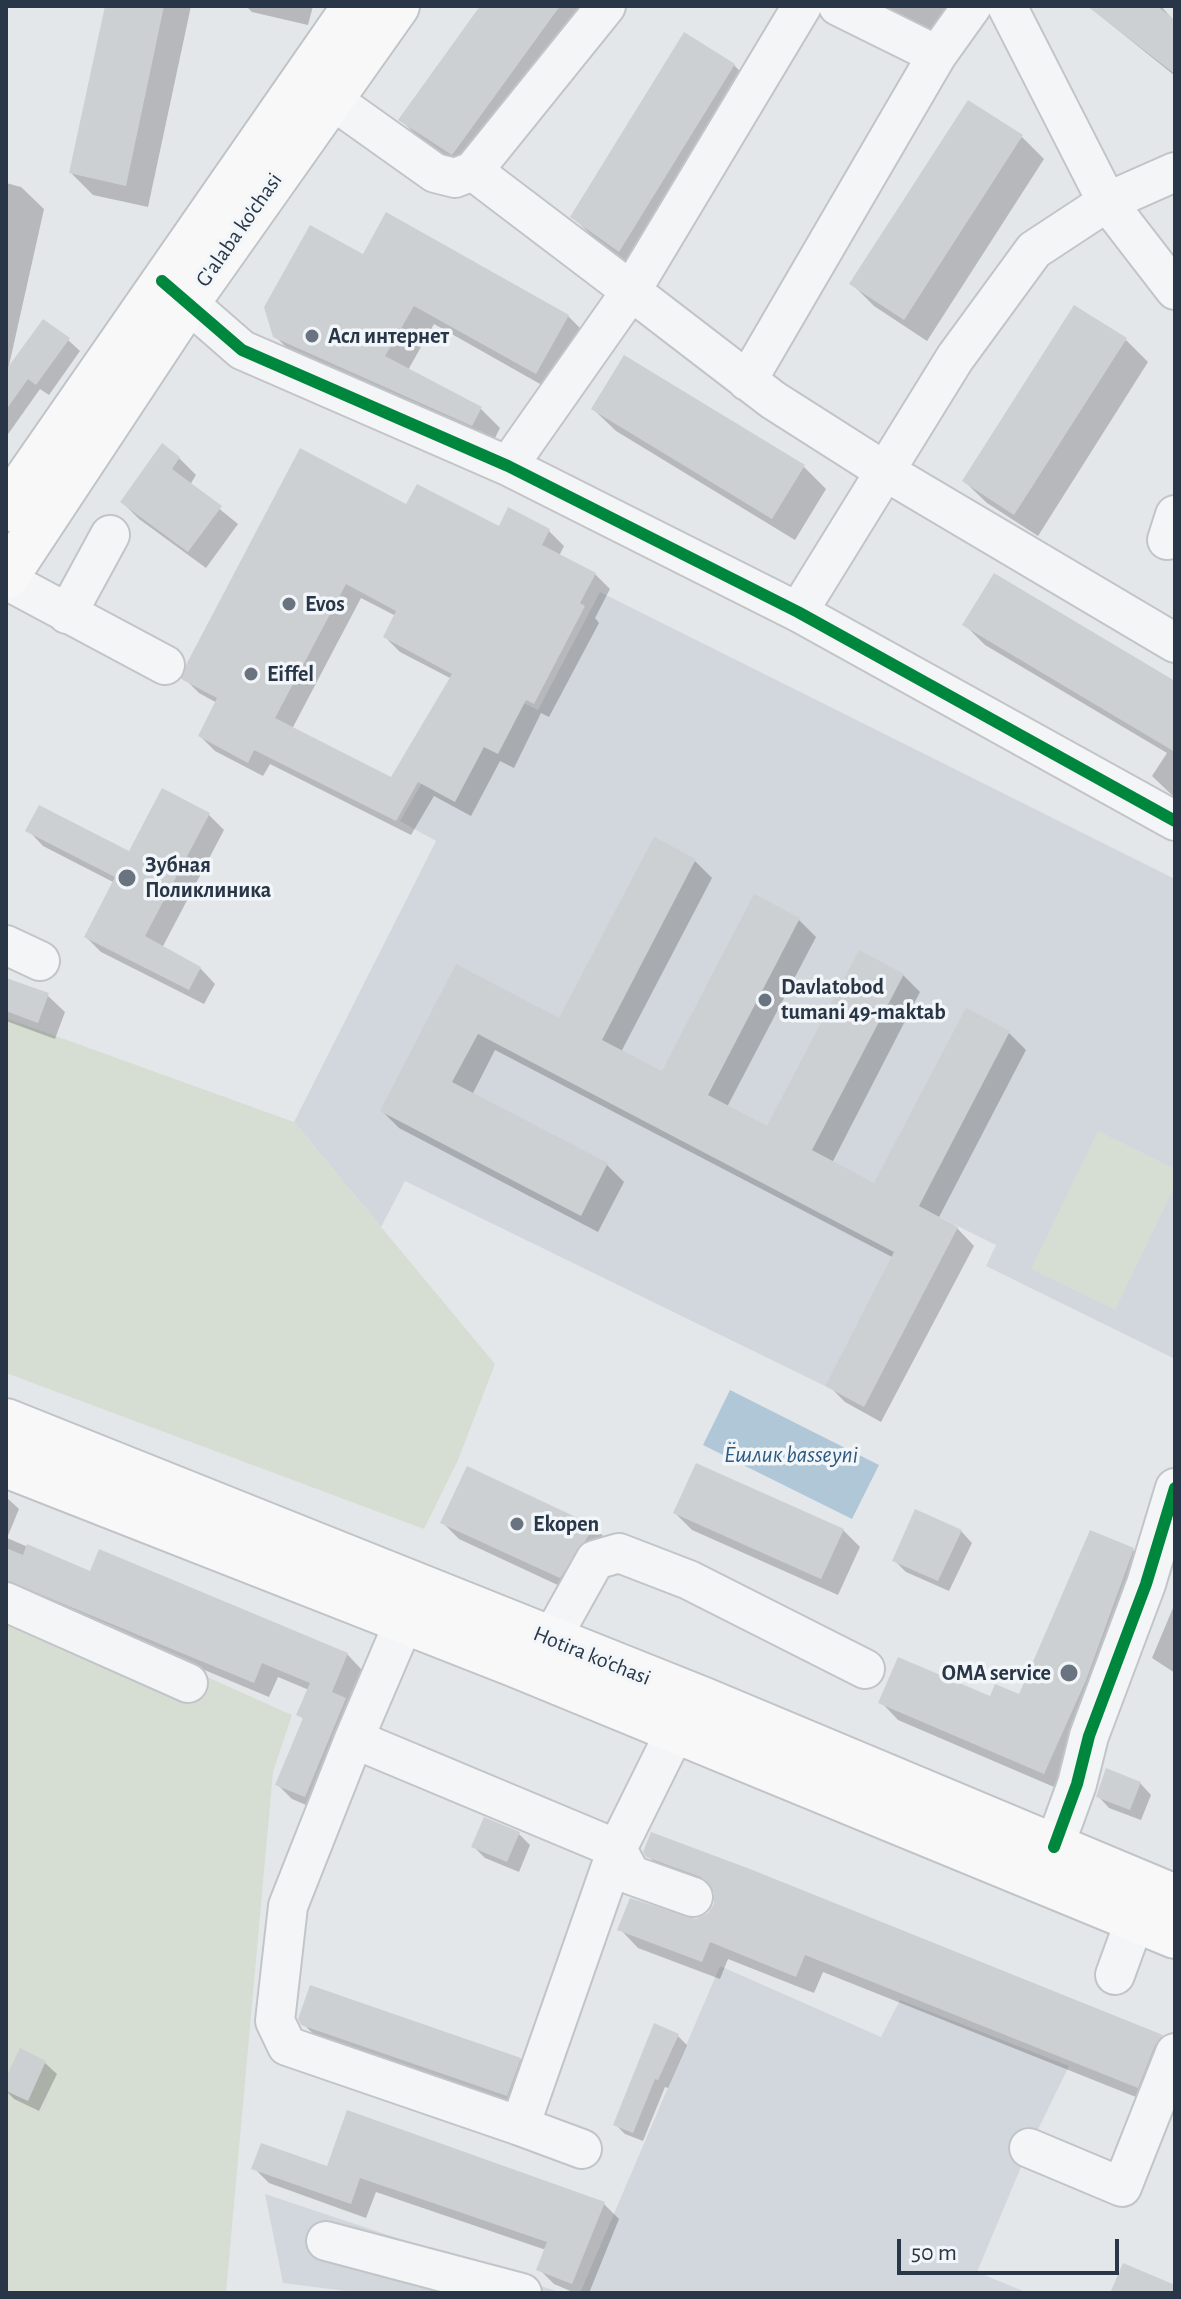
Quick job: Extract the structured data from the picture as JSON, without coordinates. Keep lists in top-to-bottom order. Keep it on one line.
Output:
{"streets":{"main road":["G'alaba ko'chasi","Hotira ko'chasi"]},"water":["Ёшлик basseyni"],"places":["Асл интернет","Evos","Eiffel","Зубная Поликлиника","Davlatobod tumani 49-maktab","Ekopen","OMA service"],"scale_bar":"50 m"}
